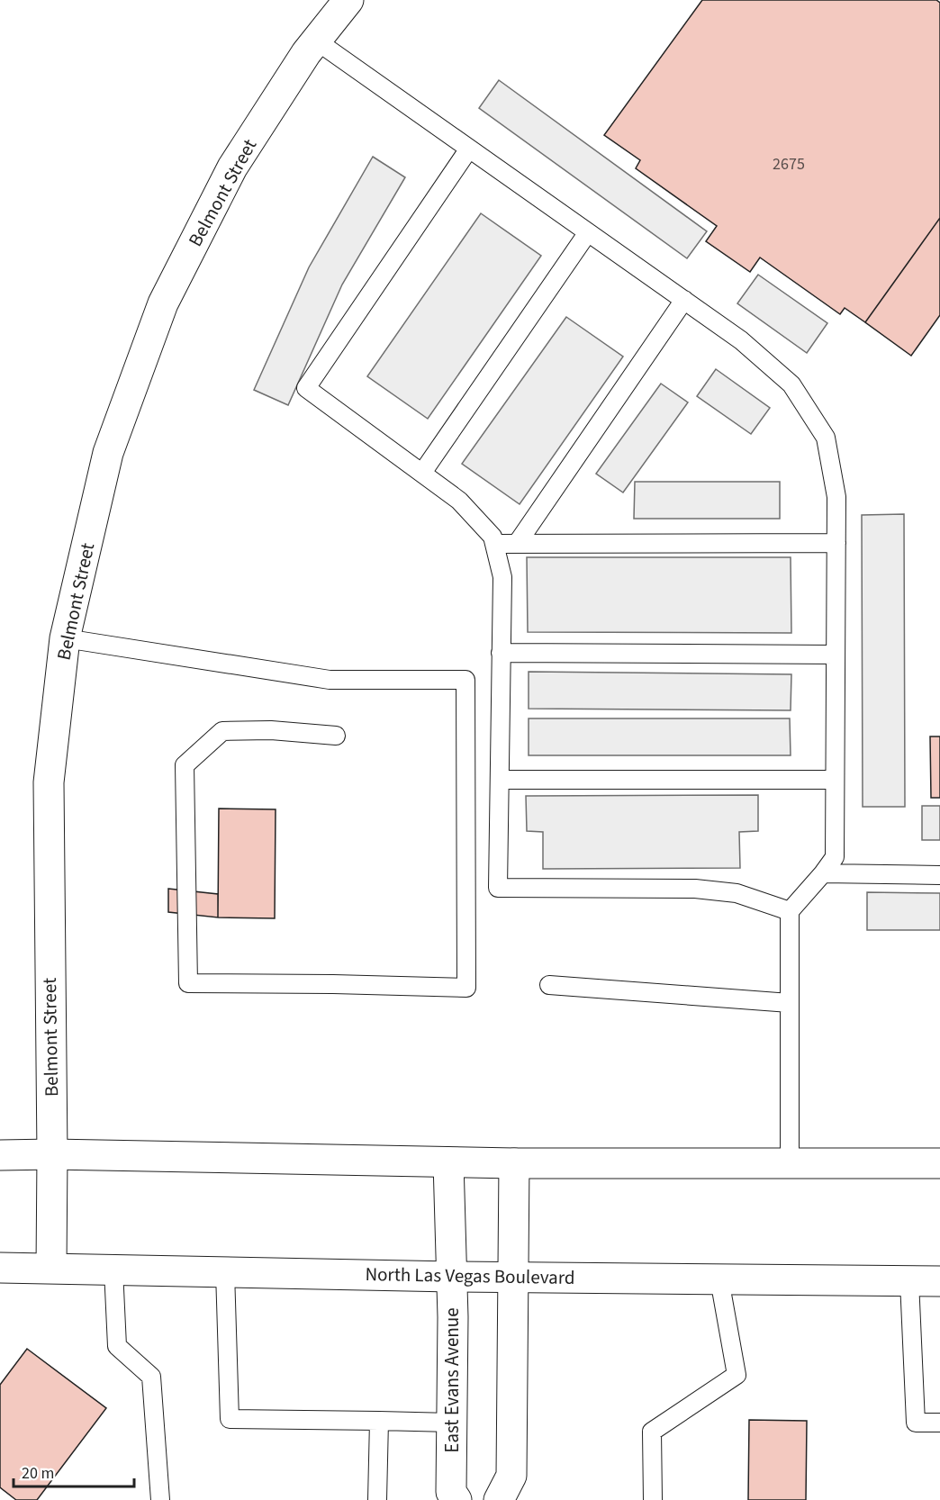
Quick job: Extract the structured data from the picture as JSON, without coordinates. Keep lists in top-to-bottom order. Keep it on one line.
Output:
{"streets":{"street":["Belmont Street","North Las Vegas Boulevard","East Evans Avenue"]},"crossings":[["Belmont Street","North Las Vegas Boulevard"],["North Las Vegas Boulevard","East Evans Avenue"]],"house_numbers":["2675"],"scale_bar":"20 m"}
